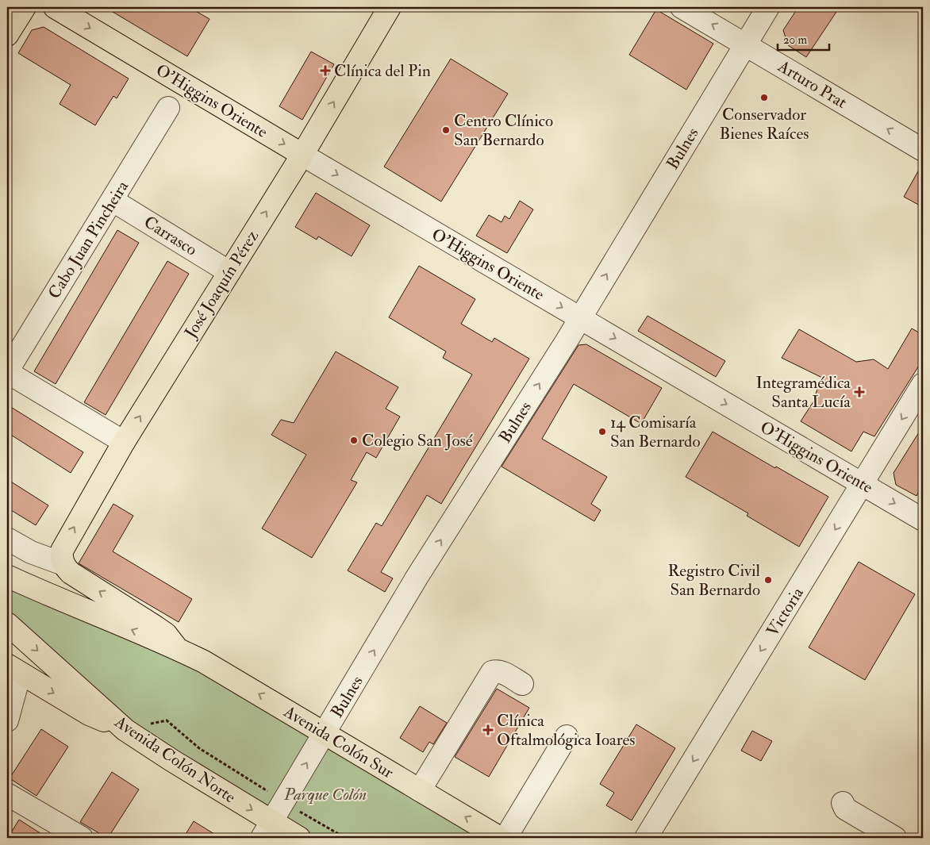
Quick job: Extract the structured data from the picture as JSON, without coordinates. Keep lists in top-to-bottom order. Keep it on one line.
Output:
{"streets":{"main road":["O'Higgins Oriente","José Joaquín Pérez","Avenida Colón Sur","Avenida Colón Norte"],"street":["Arturo Prat","Bulnes","Carrasco","Cabo Juan Pincheira","Victoria"]},"crossings":[["Arturo Prat","Bulnes"],["O'Higgins Oriente","Bulnes"],["O'Higgins Oriente","José Joaquín Pérez"],["O'Higgins Oriente","Victoria"],["Bulnes","Avenida Colón Sur"],["Bulnes","Avenida Colón Norte"],["Carrasco","Cabo Juan Pincheira"],["Carrasco","José Joaquín Pérez"],["José Joaquín Pérez","Avenida Colón Sur"]],"one_way":["Arturo Prat","O'Higgins Oriente","Bulnes","José Joaquín Pérez","Victoria","Avenida Colón Sur"],"parks":["Parque Colón"],"places":{"health":["Clínica del Pin","Integramédica Santa Lucía","Clínica Oftalmológica Ioares"],"other":["Conservador Bienes Raíces","Centro Clínico San Bernardo","14 Comisaría San Bernardo","Colegio San José","Registro Civil San Bernardo"]},"scale_bar":"20 m"}
